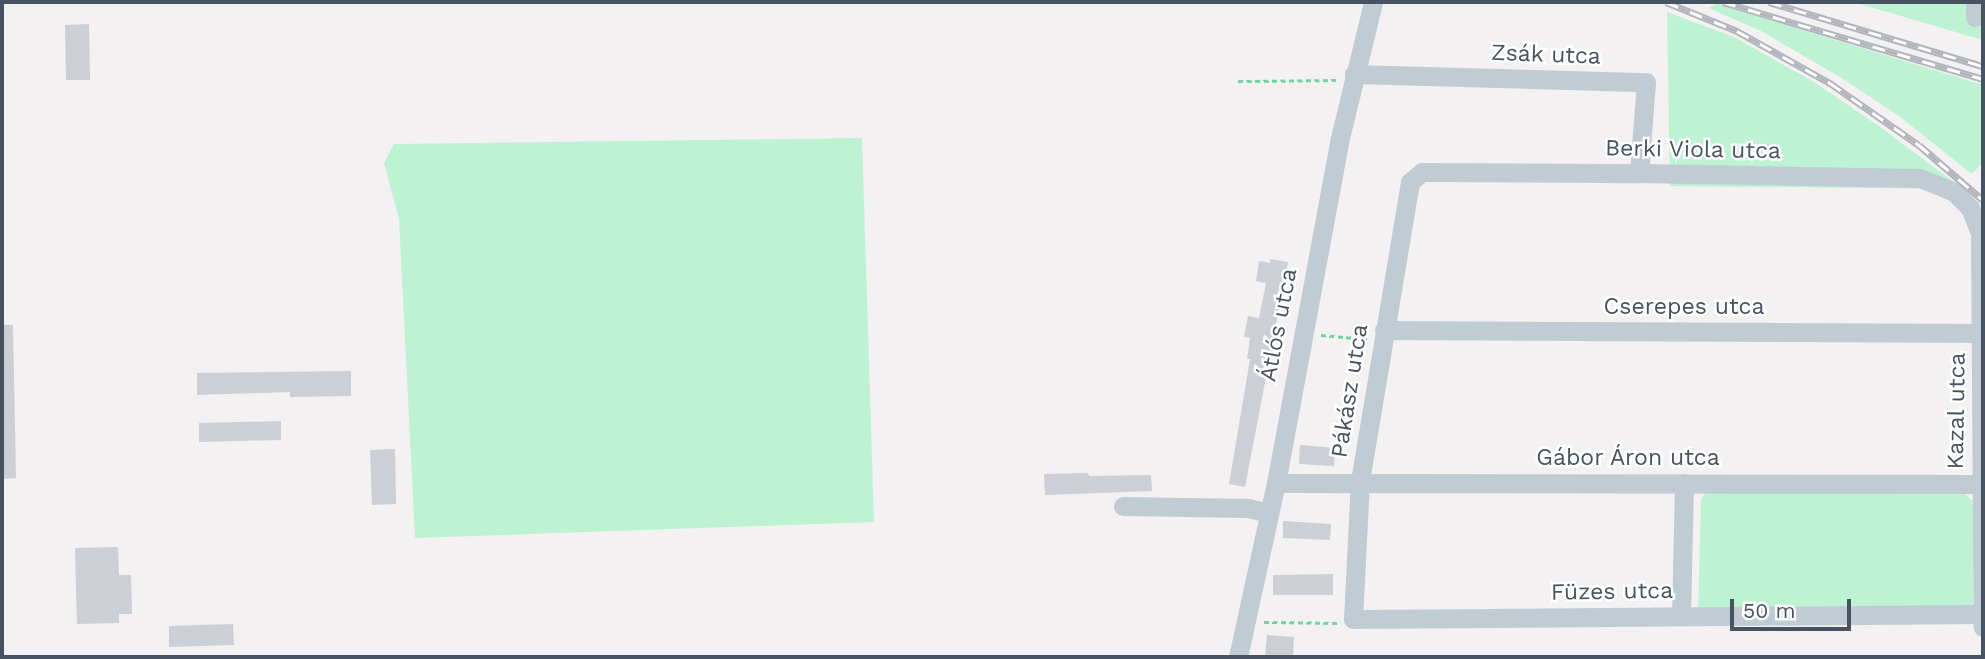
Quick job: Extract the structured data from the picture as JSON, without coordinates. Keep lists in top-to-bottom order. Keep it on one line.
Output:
{"streets":{"street":["Zsák utca","Berki Viola utca","Cserepes utca","Átlós utca","Pákász utca","Kazal utca","Gábor Áron utca","Füzes utca"]},"crossings":[["Zsák utca","Berki Viola utca"],["Zsák utca","Átlós utca"],["Berki Viola utca","Pákász utca"],["Berki Viola utca","Kazal utca"],["Cserepes utca","Pákász utca"],["Cserepes utca","Kazal utca"],["Átlós utca","Gábor Áron utca"],["Pákász utca","Gábor Áron utca"],["Pákász utca","Füzes utca"],["Kazal utca","Gábor Áron utca"],["Kazal utca","Füzes utca"]],"scale_bar":"50 m"}
